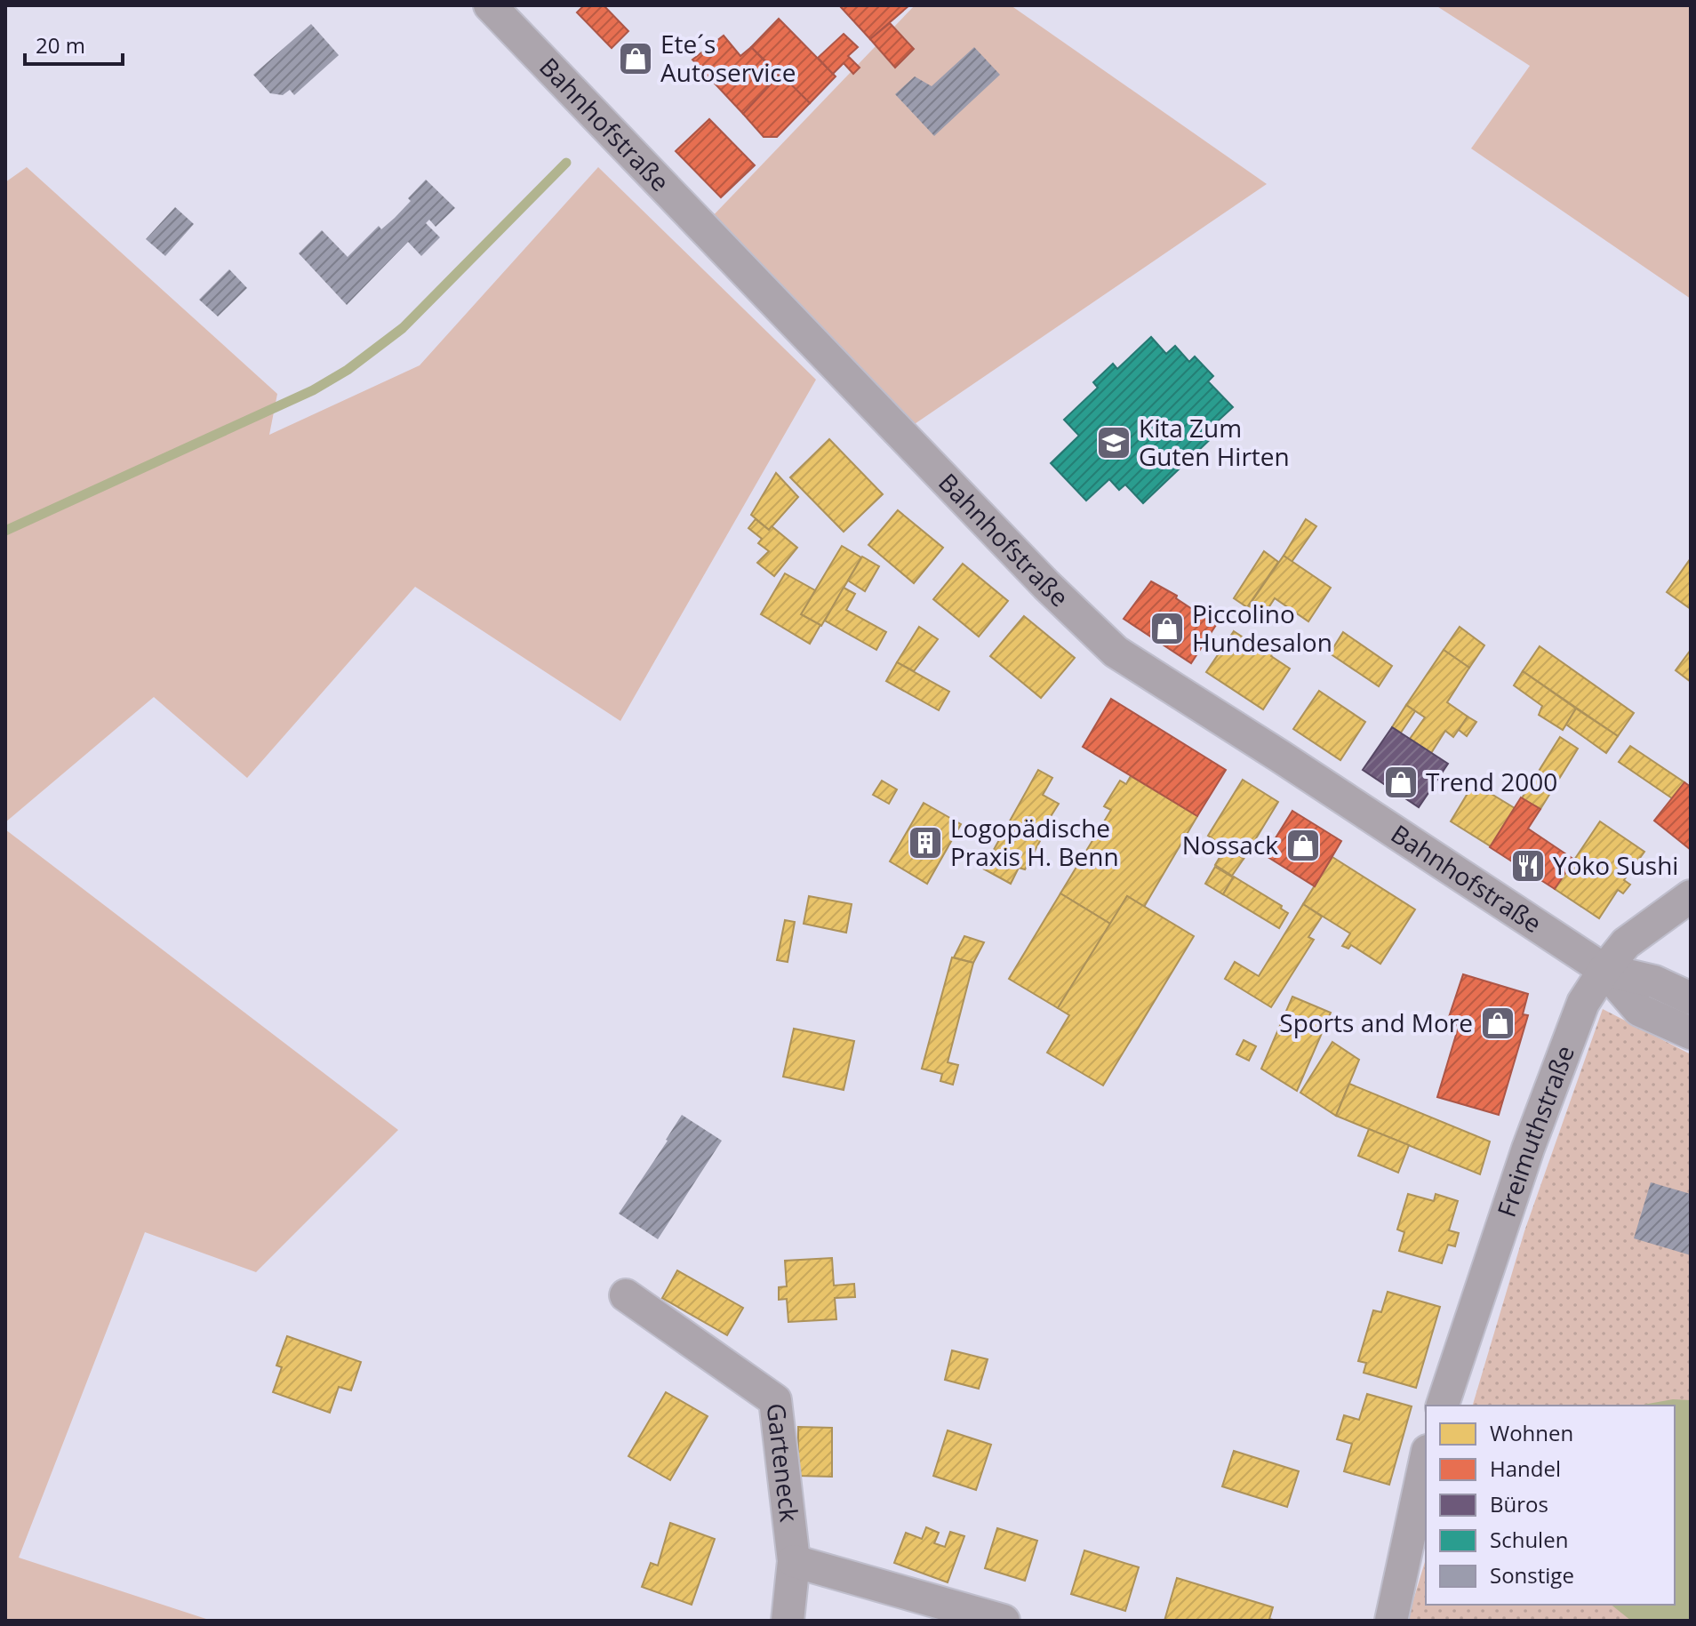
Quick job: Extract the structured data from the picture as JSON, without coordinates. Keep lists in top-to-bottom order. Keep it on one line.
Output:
{"streets":{"street":["Bahnhofstraße","Freimuthstraße","Garteneck"]},"crossings":[["Bahnhofstraße","Freimuthstraße"]],"places":{"shop":["Ete´s Autoservice","Piccolino Hundesalon","Trend 2000","Nossack","Sports and More"],"school or university":["Kita Zum Guten Hirten"],"building":["Logopädische Praxis H. Benn"],"restaurant":["Yoko Sushi"]},"legend":["Wohnen","Handel","Büros","Schulen","Sonstige"],"scale_bar":"20 m"}
